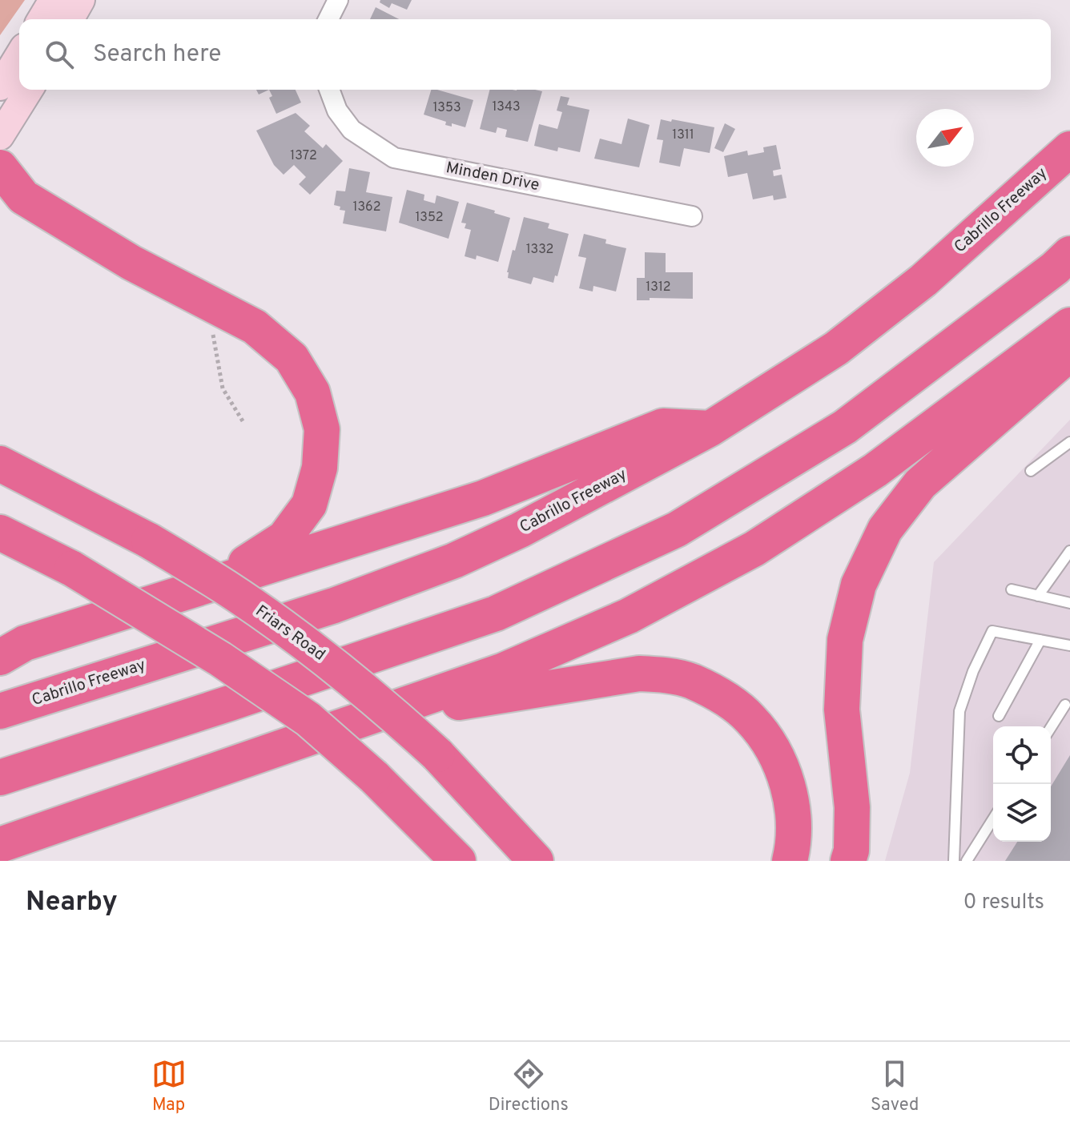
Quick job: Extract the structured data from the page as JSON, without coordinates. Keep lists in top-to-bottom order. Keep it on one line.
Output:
{"streets":{"highway":["Cabrillo Freeway","Friars Road"],"street":["Minden Drive"]},"house_numbers":["1343","1353","1311","1372","1362","1352","1332","1312"],"north":"top right","page":{"search":"Search here","heading":["Nearby","0 results"],"nav":["Map","Directions","Saved"]}}
